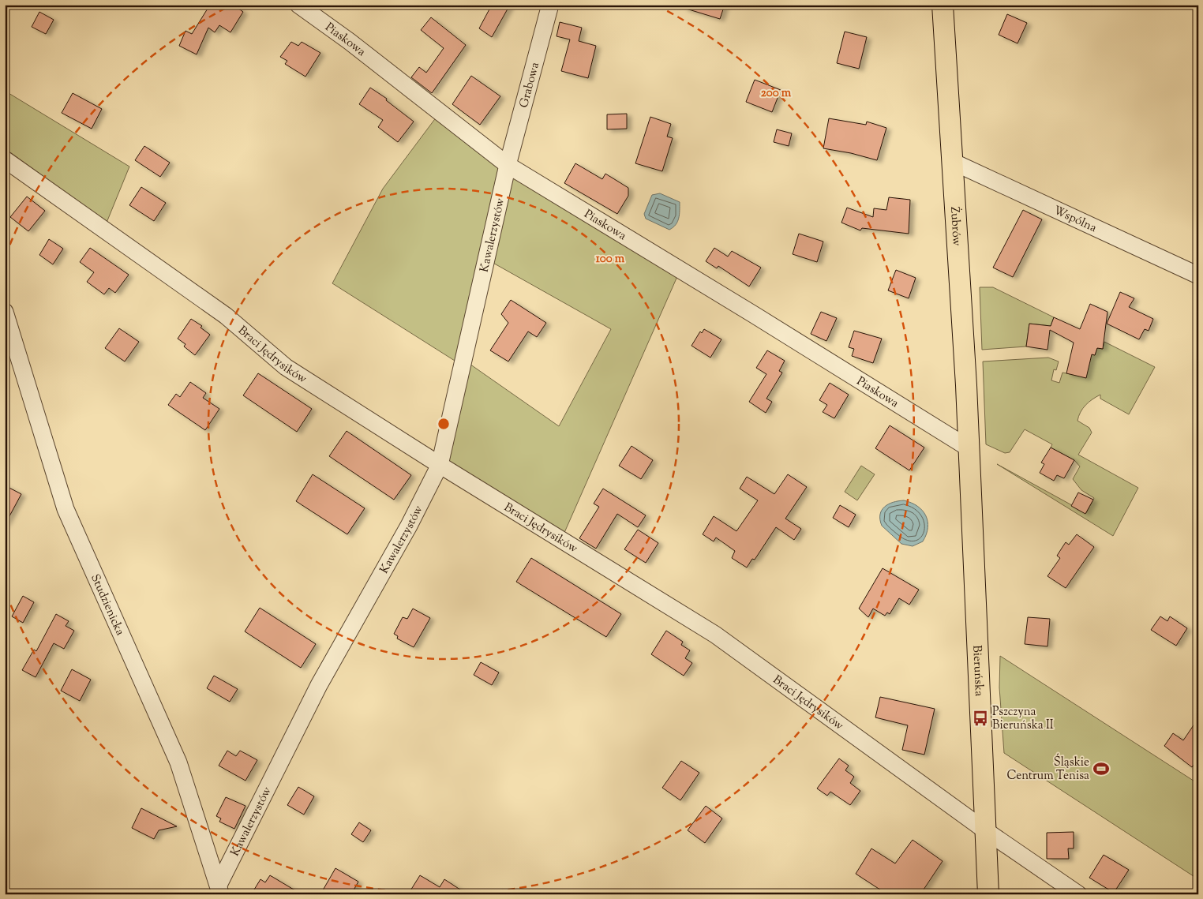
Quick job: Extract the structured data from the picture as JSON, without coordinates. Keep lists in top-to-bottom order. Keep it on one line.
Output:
{"streets":{"main road":["Żubrów","Bieruńska"],"street":["Piaskowa","Grabowa","Wspólna","Kawalerzystów","Braci Jędrysików","Studzienicka"]},"crossings":[["Piaskowa","Grabowa"],["Piaskowa","Żubrów"],["Piaskowa","Kawalerzystów"],["Piaskowa","Bieruńska"],["Grabowa","Kawalerzystów"],["Wspólna","Żubrów"],["Żubrów","Bieruńska"],["Kawalerzystów","Braci Jędrysików"],["Kawalerzystów","Studzienicka"],["Braci Jędrysików","Bieruńska"]],"places":{"bus stop":["Pszczyna Bieruńska II"],"sports":["Śląskie Centrum Tenisa"]},"rings":["200 m","100 m"]}
